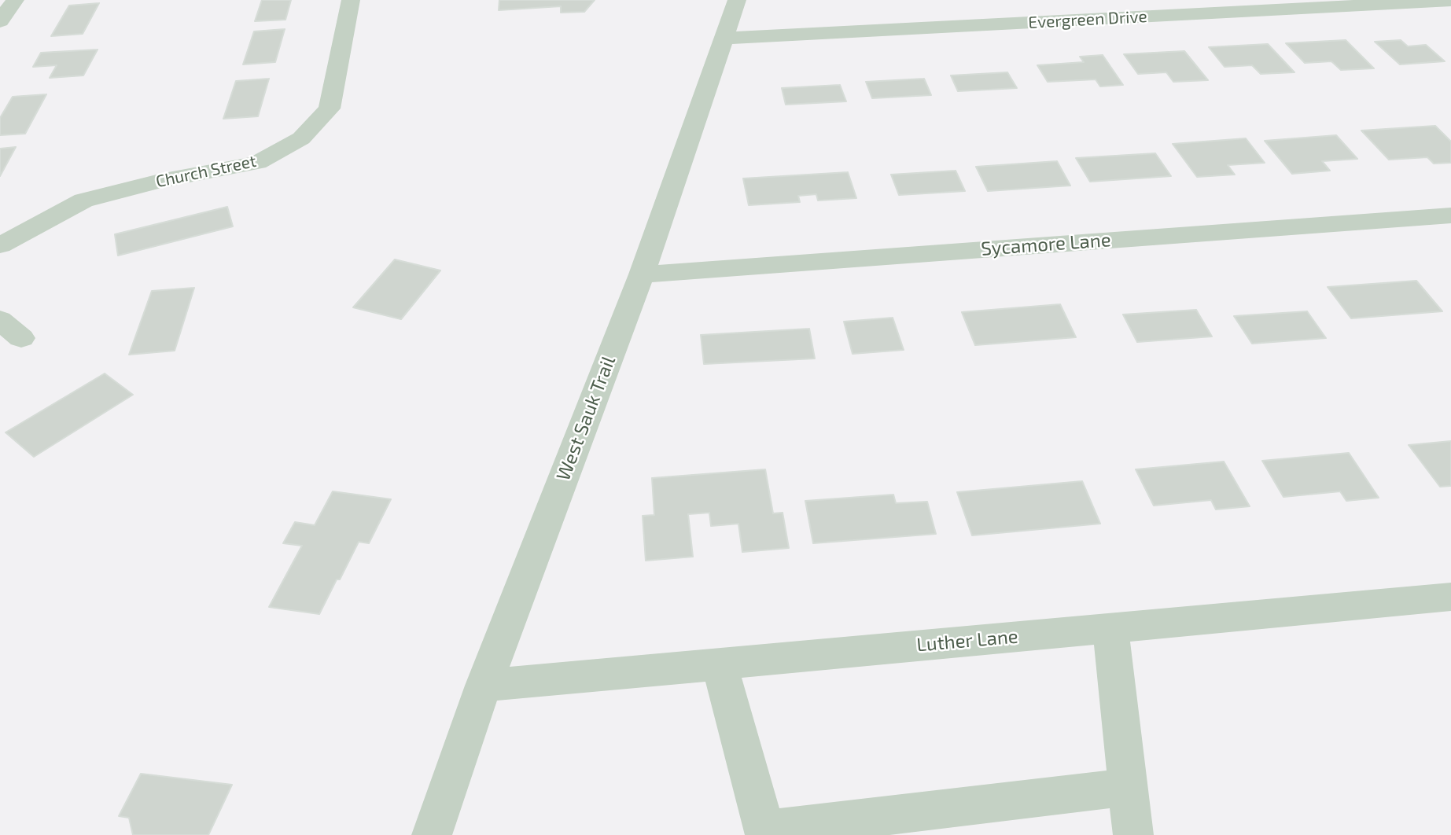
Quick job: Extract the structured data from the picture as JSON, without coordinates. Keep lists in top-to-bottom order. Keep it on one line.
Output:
{"streets":{"street":["Evergreen Drive","Church Street","Sycamore Lane","West Sauk Trail","Luther Lane"]},"crossings":[["Evergreen Drive","West Sauk Trail"],["Sycamore Lane","West Sauk Trail"],["West Sauk Trail","Luther Lane"]]}
